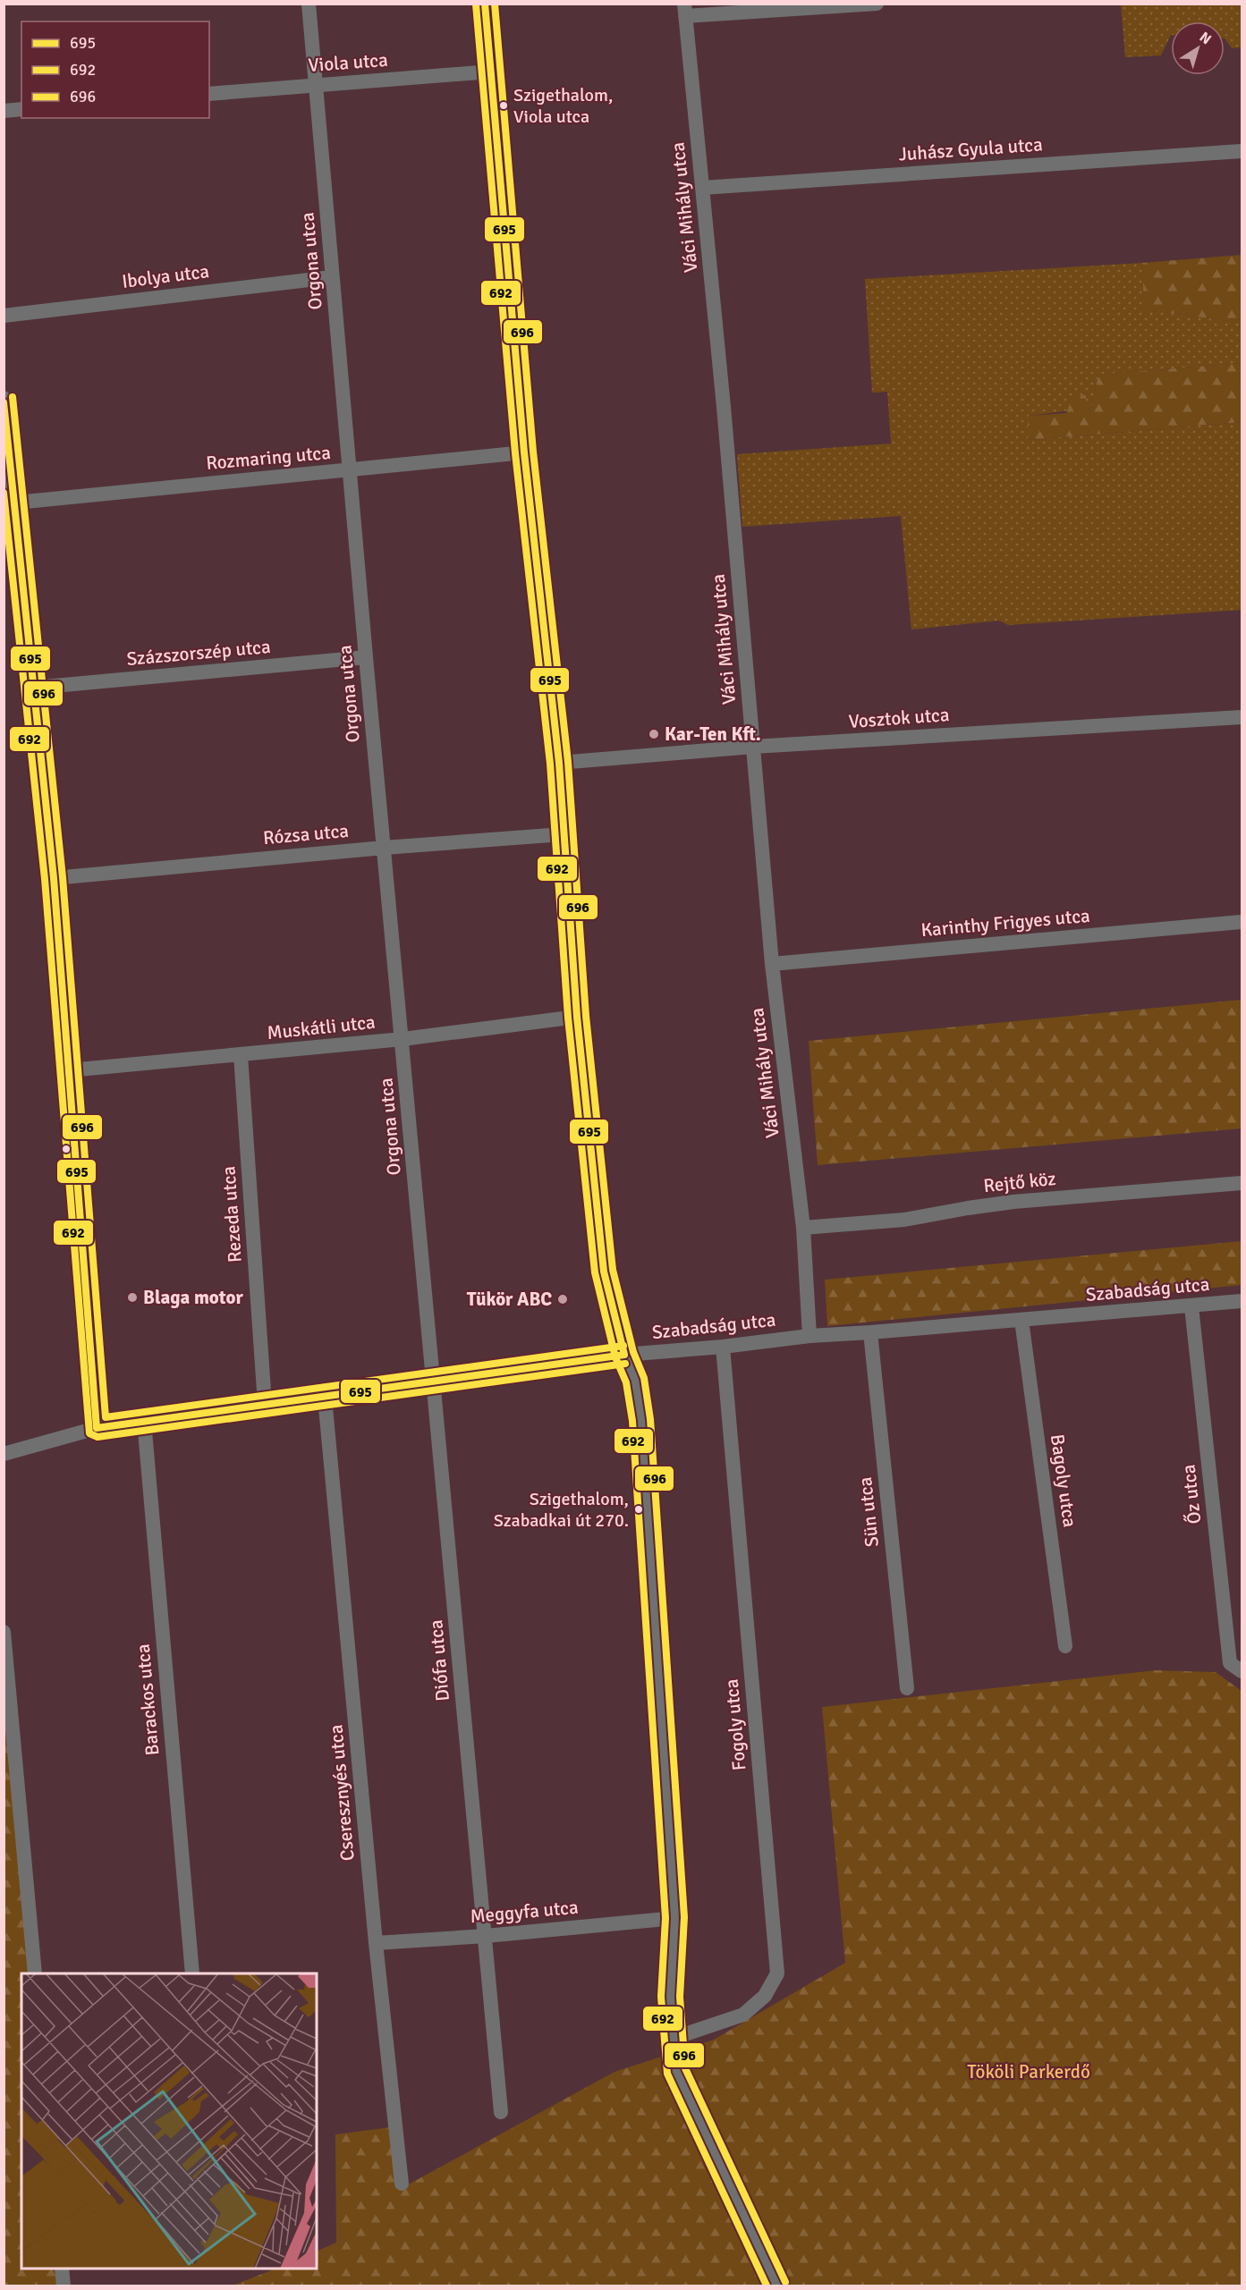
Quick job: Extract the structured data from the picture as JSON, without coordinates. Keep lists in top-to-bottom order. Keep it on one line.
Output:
{"streets":{"street":["Viola utca","Juhász Gyula utca","Váci Mihály utca","Orgona utca","Ibolya utca","Rozmaring utca","Százszorszép utca","Vosztok utca","Rózsa utca","Karinthy Frigyes utca","Muskátli utca","Rejtő köz","Rezeda utca","Szabadság utca","Bagoly utca","Őz utca","Sün utca","Diófa utca","Barackos utca","Fogoly utca","Cseresznyés utca","Meggyfa utca"]},"crossings":[["Viola utca","Orgona utca"],["Juhász Gyula utca","Váci Mihály utca"],["Váci Mihály utca","Vosztok utca"],["Váci Mihály utca","Karinthy Frigyes utca"],["Váci Mihály utca","Rejtő köz"],["Váci Mihály utca","Szabadság utca"],["Orgona utca","Ibolya utca"],["Orgona utca","Rozmaring utca"],["Orgona utca","Százszorszép utca"],["Orgona utca","Rózsa utca"],["Orgona utca","Muskátli utca"],["Orgona utca","Szabadság utca"],["Orgona utca","Diófa utca"],["Muskátli utca","Rezeda utca"],["Rezeda utca","Szabadság utca"],["Szabadság utca","Bagoly utca"],["Szabadság utca","Őz utca"],["Szabadság utca","Sün utca"],["Szabadság utca","Diófa utca"],["Szabadság utca","Barackos utca"],["Szabadság utca","Fogoly utca"],["Szabadság utca","Cseresznyés utca"],["Diófa utca","Meggyfa utca"],["Cseresznyés utca","Meggyfa utca"]],"parks":["Tököli Parkerdő"],"places":["Szigethalom, Viola utca","Kar-Ten Kft.","Blaga motor","Tükör ABC","Szigethalom, Szabadkai út 270."],"lines":["transit line 695","transit line 696","transit line 692"],"legend":["695","692","696"],"north":"top right"}
